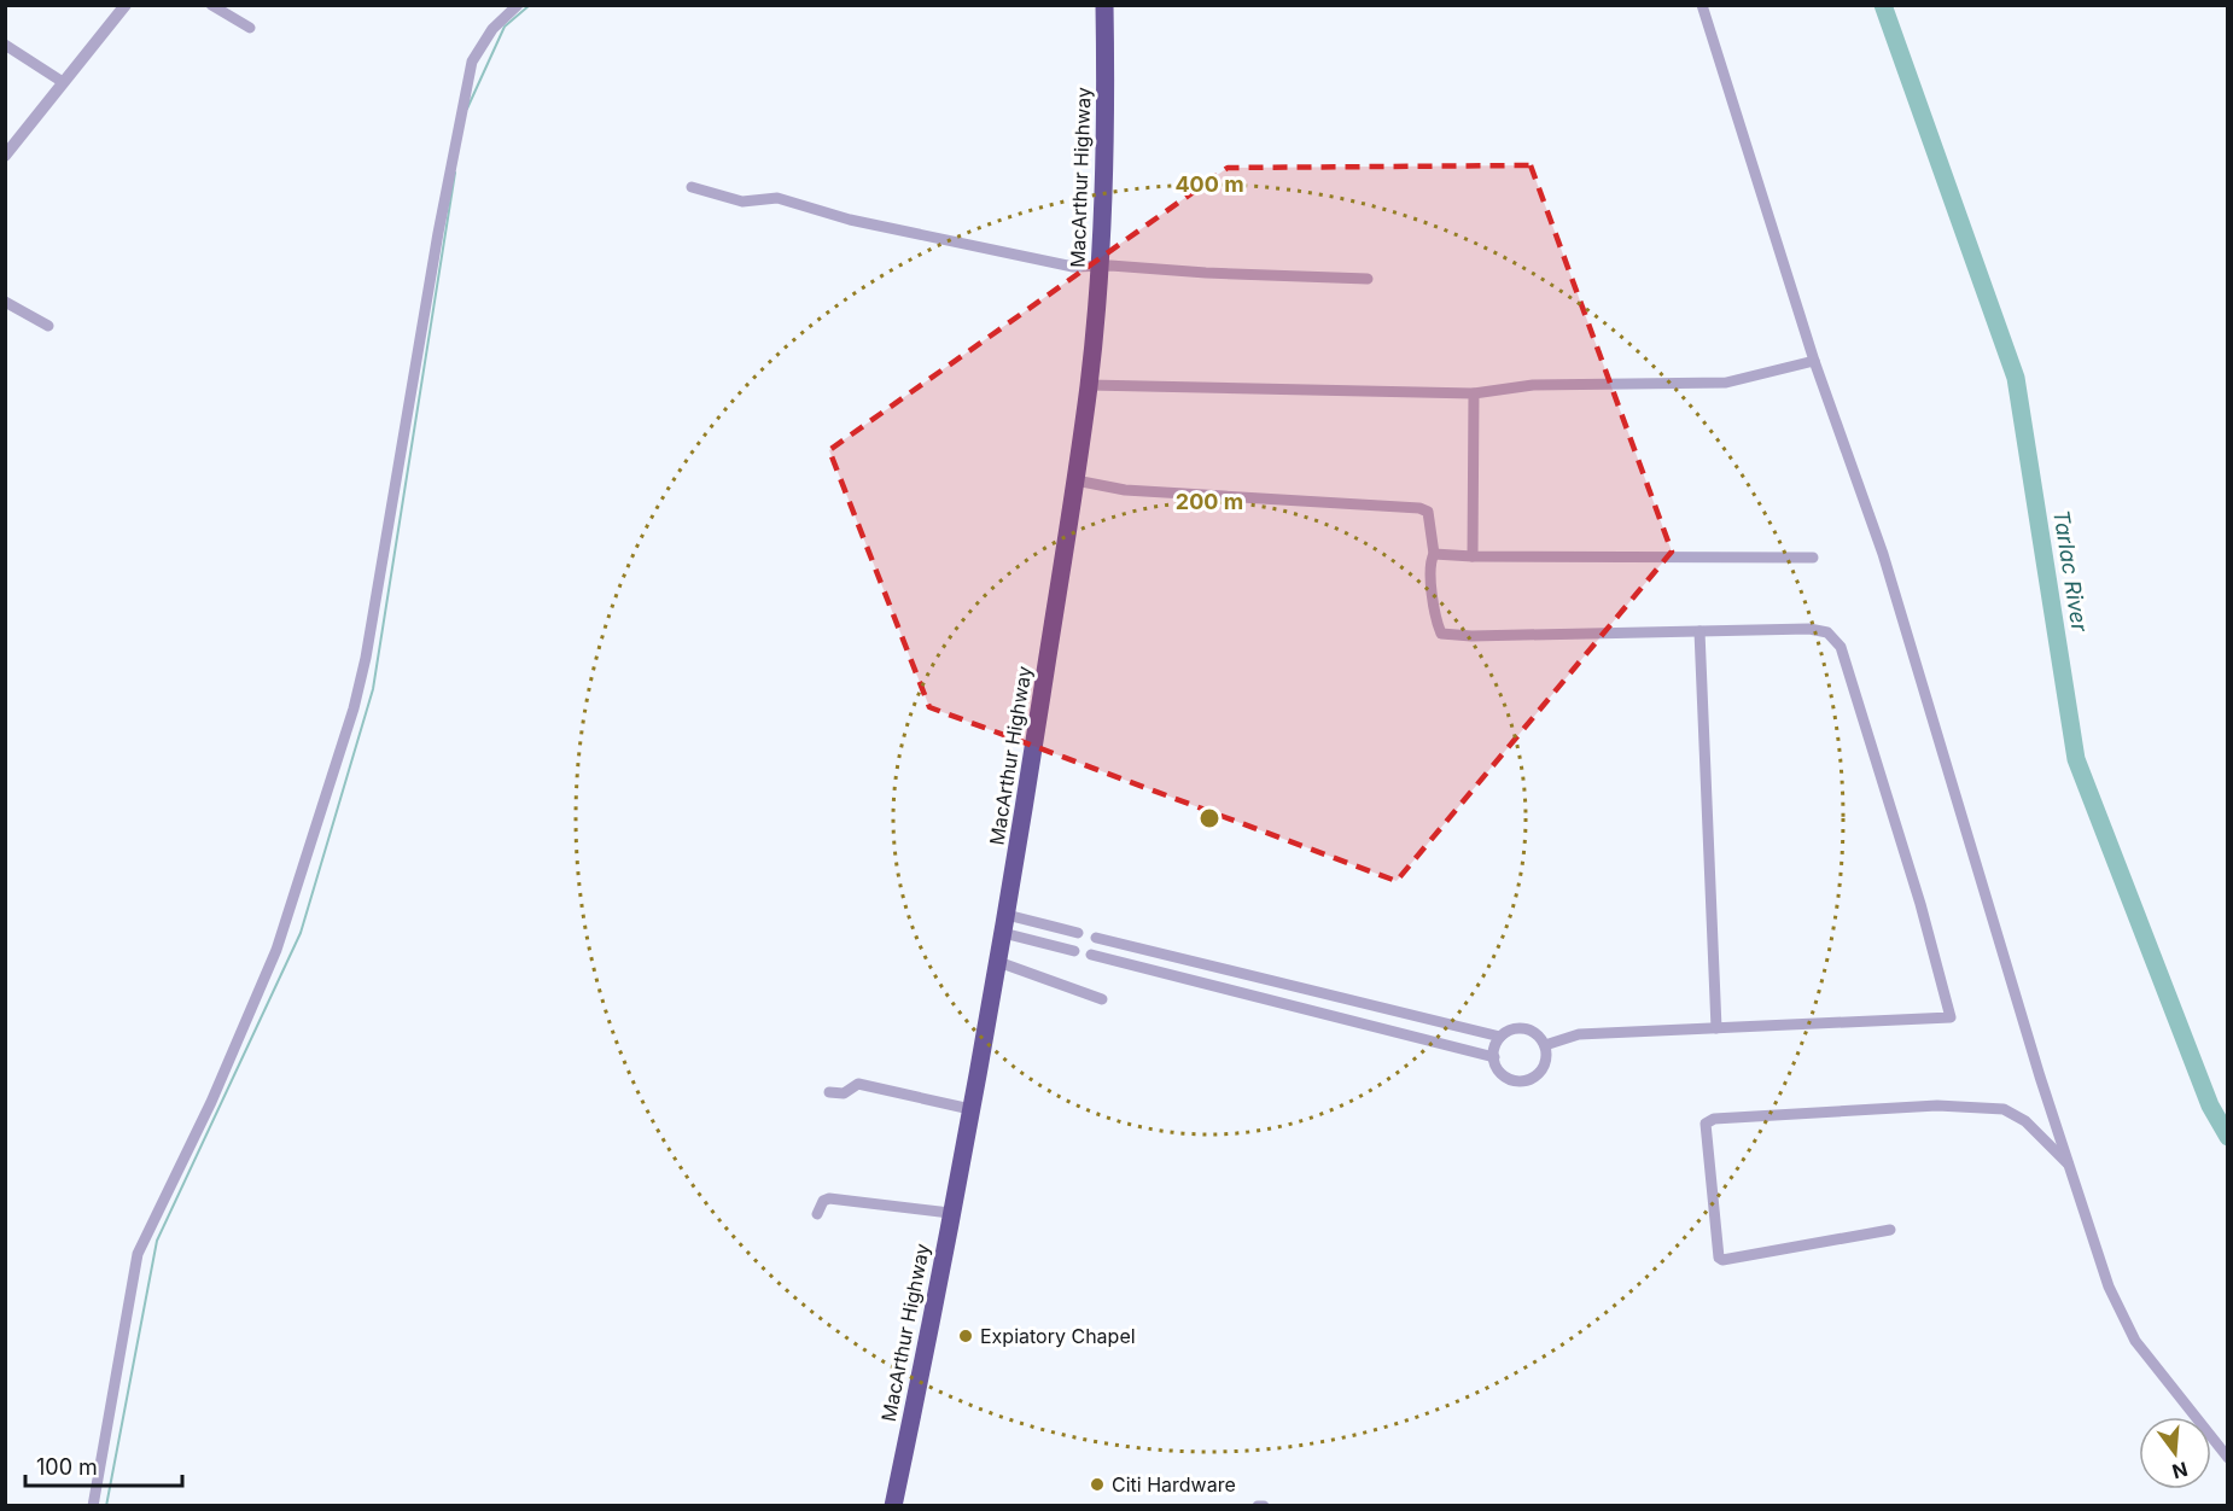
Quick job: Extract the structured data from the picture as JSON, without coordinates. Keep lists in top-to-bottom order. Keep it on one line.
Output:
{"streets":{"highway":["MacArthur Highway"]},"water":["Tarlac River"],"places":["Expiatory Chapel","Citi Hardware"],"scale_bar":"100 m","north":"bottom","rings":["400 m","200 m"]}
